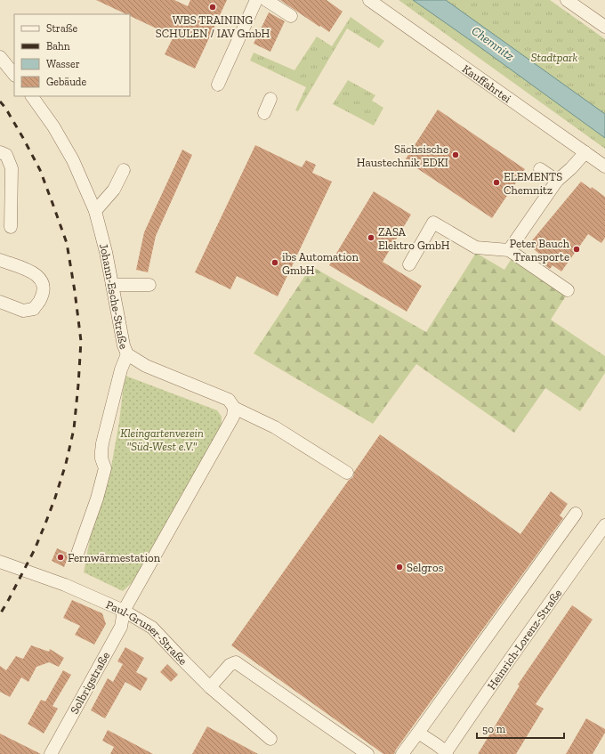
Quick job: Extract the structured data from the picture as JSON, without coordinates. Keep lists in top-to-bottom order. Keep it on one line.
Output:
{"streets":{"street":["Kauffahrtei","Johann-Esche-Straße","Paul-Gruner-Straße","Heinrich-Lorenz-Straße","Solbrigstraße"]},"crossings":[["Paul-Gruner-Straße","Solbrigstraße"]],"water":["Chemnitz"],"parks":["Stadtpark","Kleingartenverein \"Süd-West e.V.\""],"places":["WBS TRAINING SCHULEN / IAV GmbH","Sächsische Haustechnik EDKI","ELEMENTS Chemnitz","ZASA Elektro GmbH","Peter Bauch Transporte","ibs Automation GmbH","Fernwärmestation","Selgros"],"legend":["Straße","Bahn","Wasser","Gebäude"],"scale_bar":"50 m"}
